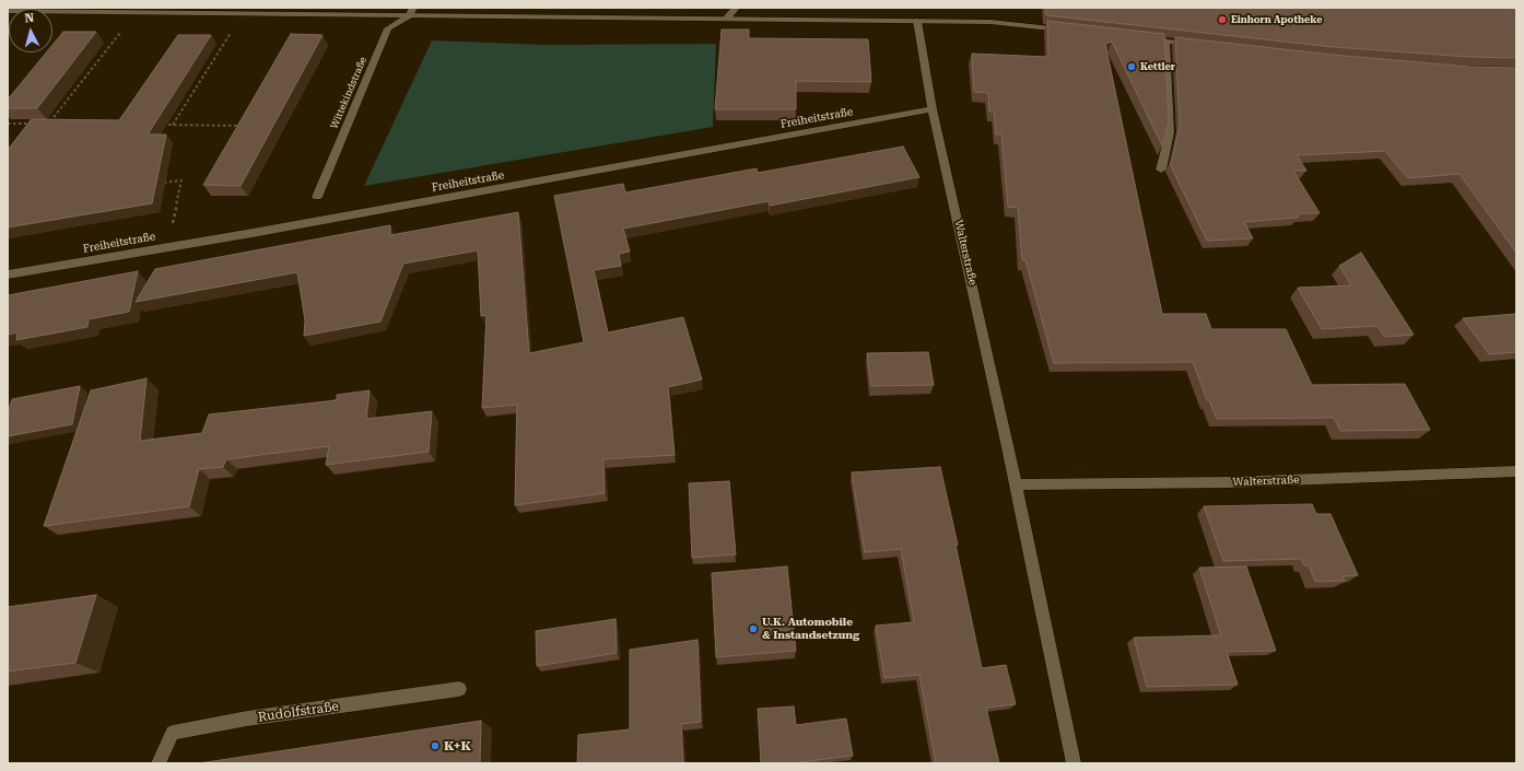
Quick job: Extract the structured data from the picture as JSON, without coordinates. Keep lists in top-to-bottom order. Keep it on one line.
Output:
{"streets":{"street":["Wittekindstraße","Freiheitstraße","Walterstraße","Rudolfstraße"]},"crossings":[["Freiheitstraße","Walterstraße"]],"places":["Einhorn Apotheke","Kettler","U.K. Automobile & Instandsetzung","K+K"],"north":"top"}
